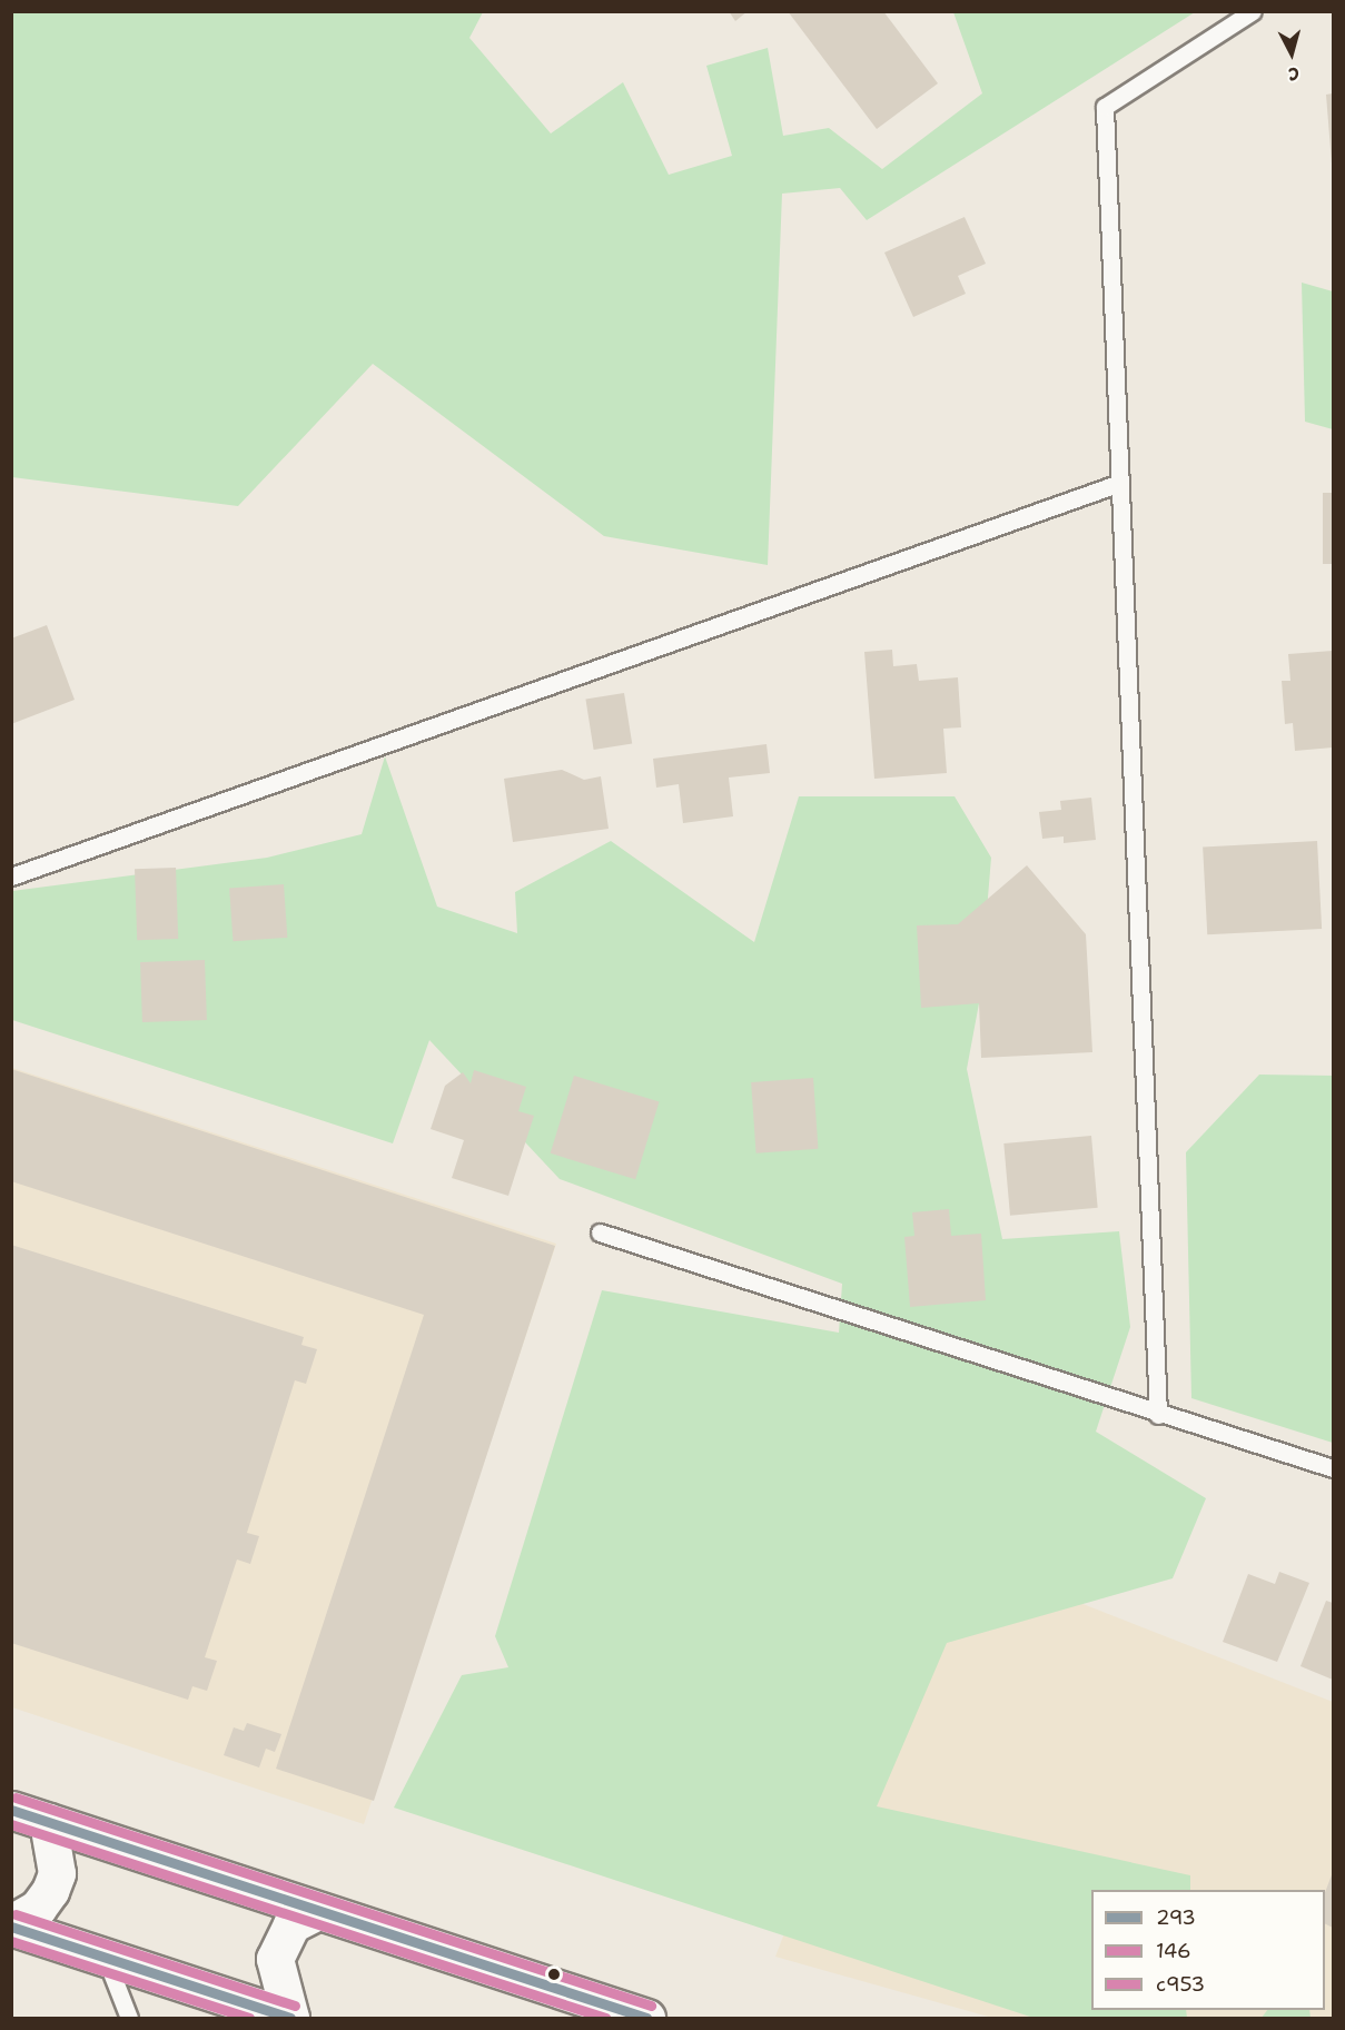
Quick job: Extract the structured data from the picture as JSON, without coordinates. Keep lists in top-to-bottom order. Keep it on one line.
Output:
{"lines":["transit line с953","transit line 293","transit line 146"],"legend":["293","146","с953"],"north":"bottom"}
